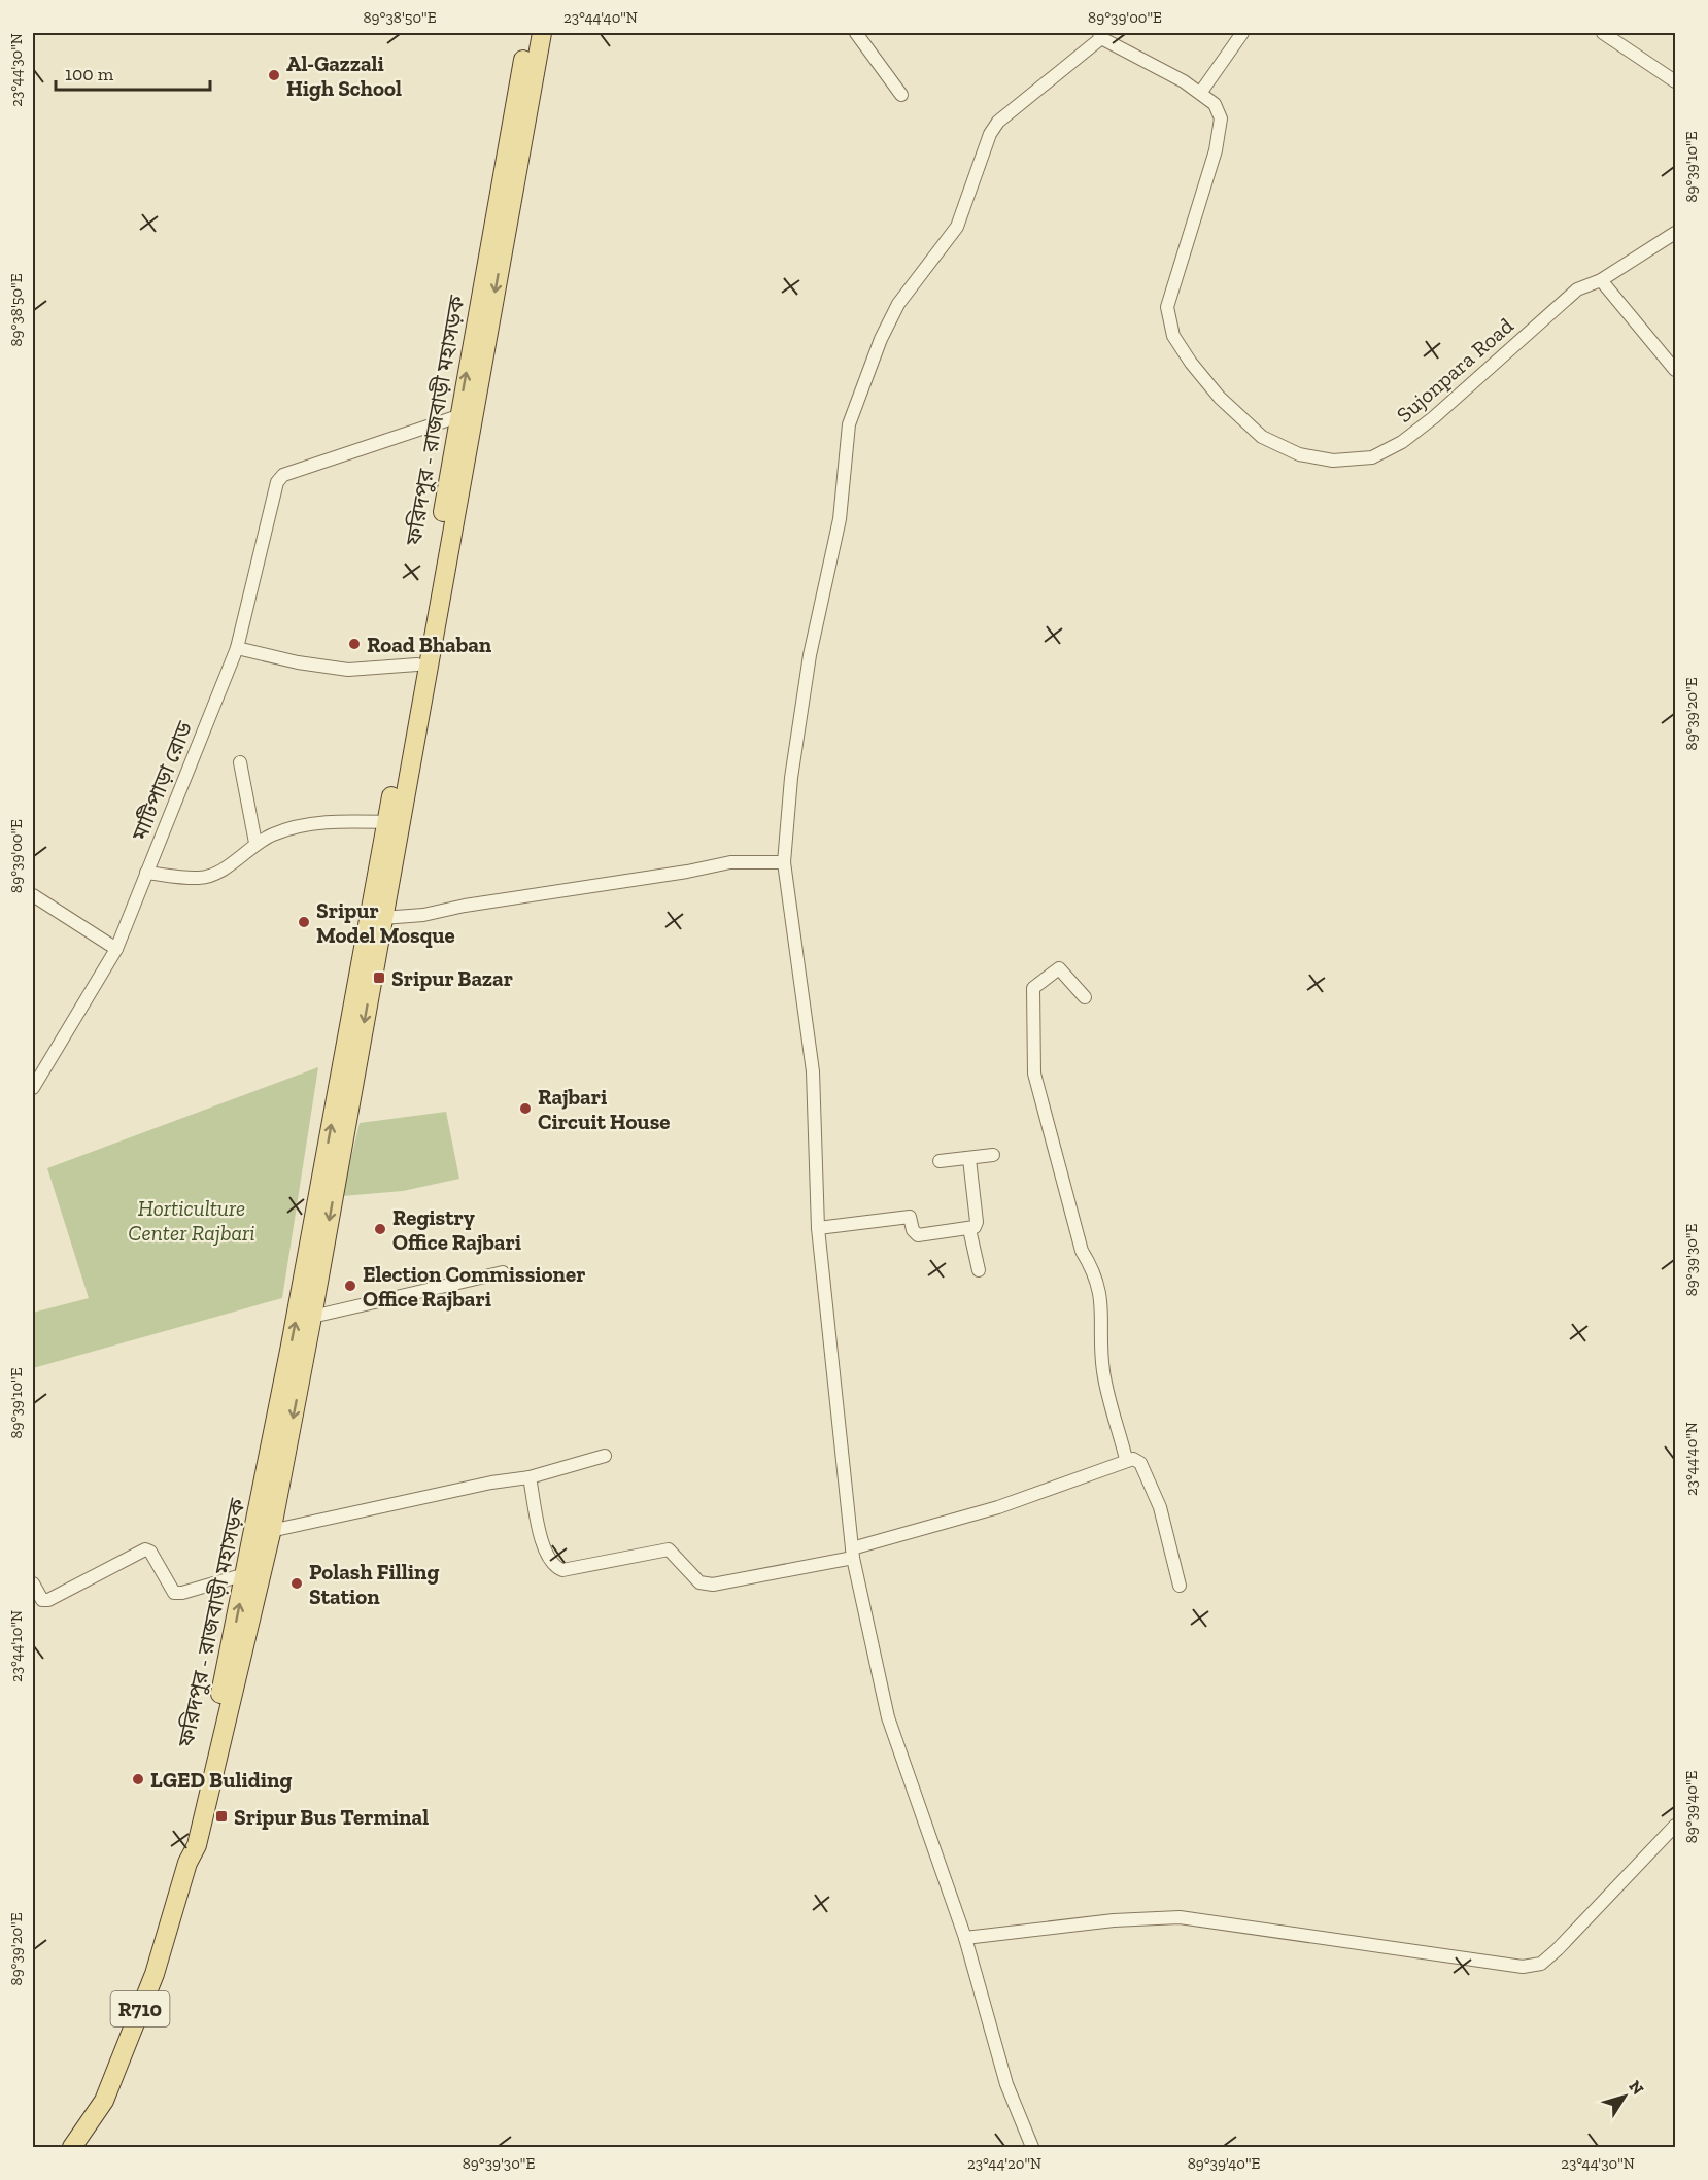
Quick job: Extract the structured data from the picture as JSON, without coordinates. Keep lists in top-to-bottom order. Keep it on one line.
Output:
{"streets":{"main road":["ফরিদপুর - রাজবাড়ী মহাসড়ক","R710"],"street":["Sujonpara Road","মাটিপাড়া রোড"]},"crossings":[["ফরিদপুর - রাজবাড়ী মহাসড়ক","মাটিপাড়া রোড"],["ফরিদপুর - রাজবাড়ী মহাসড়ক","R710"]],"parks":["Horticulture Center Rajbari"],"places":{"other":["Al-Gazzali High School","Road Bhaban","Sripur Model Mosque","Rajbari Circuit House","Registry Office Rajbari","Election Commissioner Office Rajbari","Polash Filling Station","LGED Buliding"],"transit":["Sripur Bazar","Sripur Bus Terminal"]},"scale_bar":"100 m","north":"top right","coordinates":["89°38'50\"E","23°44'40\"N","89°39'00\"E","23°44'30\"N","89°39'10\"E","89°39'20\"E","89°39'30\"E","23°44'10\"N","89°39'40\"E","23°44'20\"N"]}
